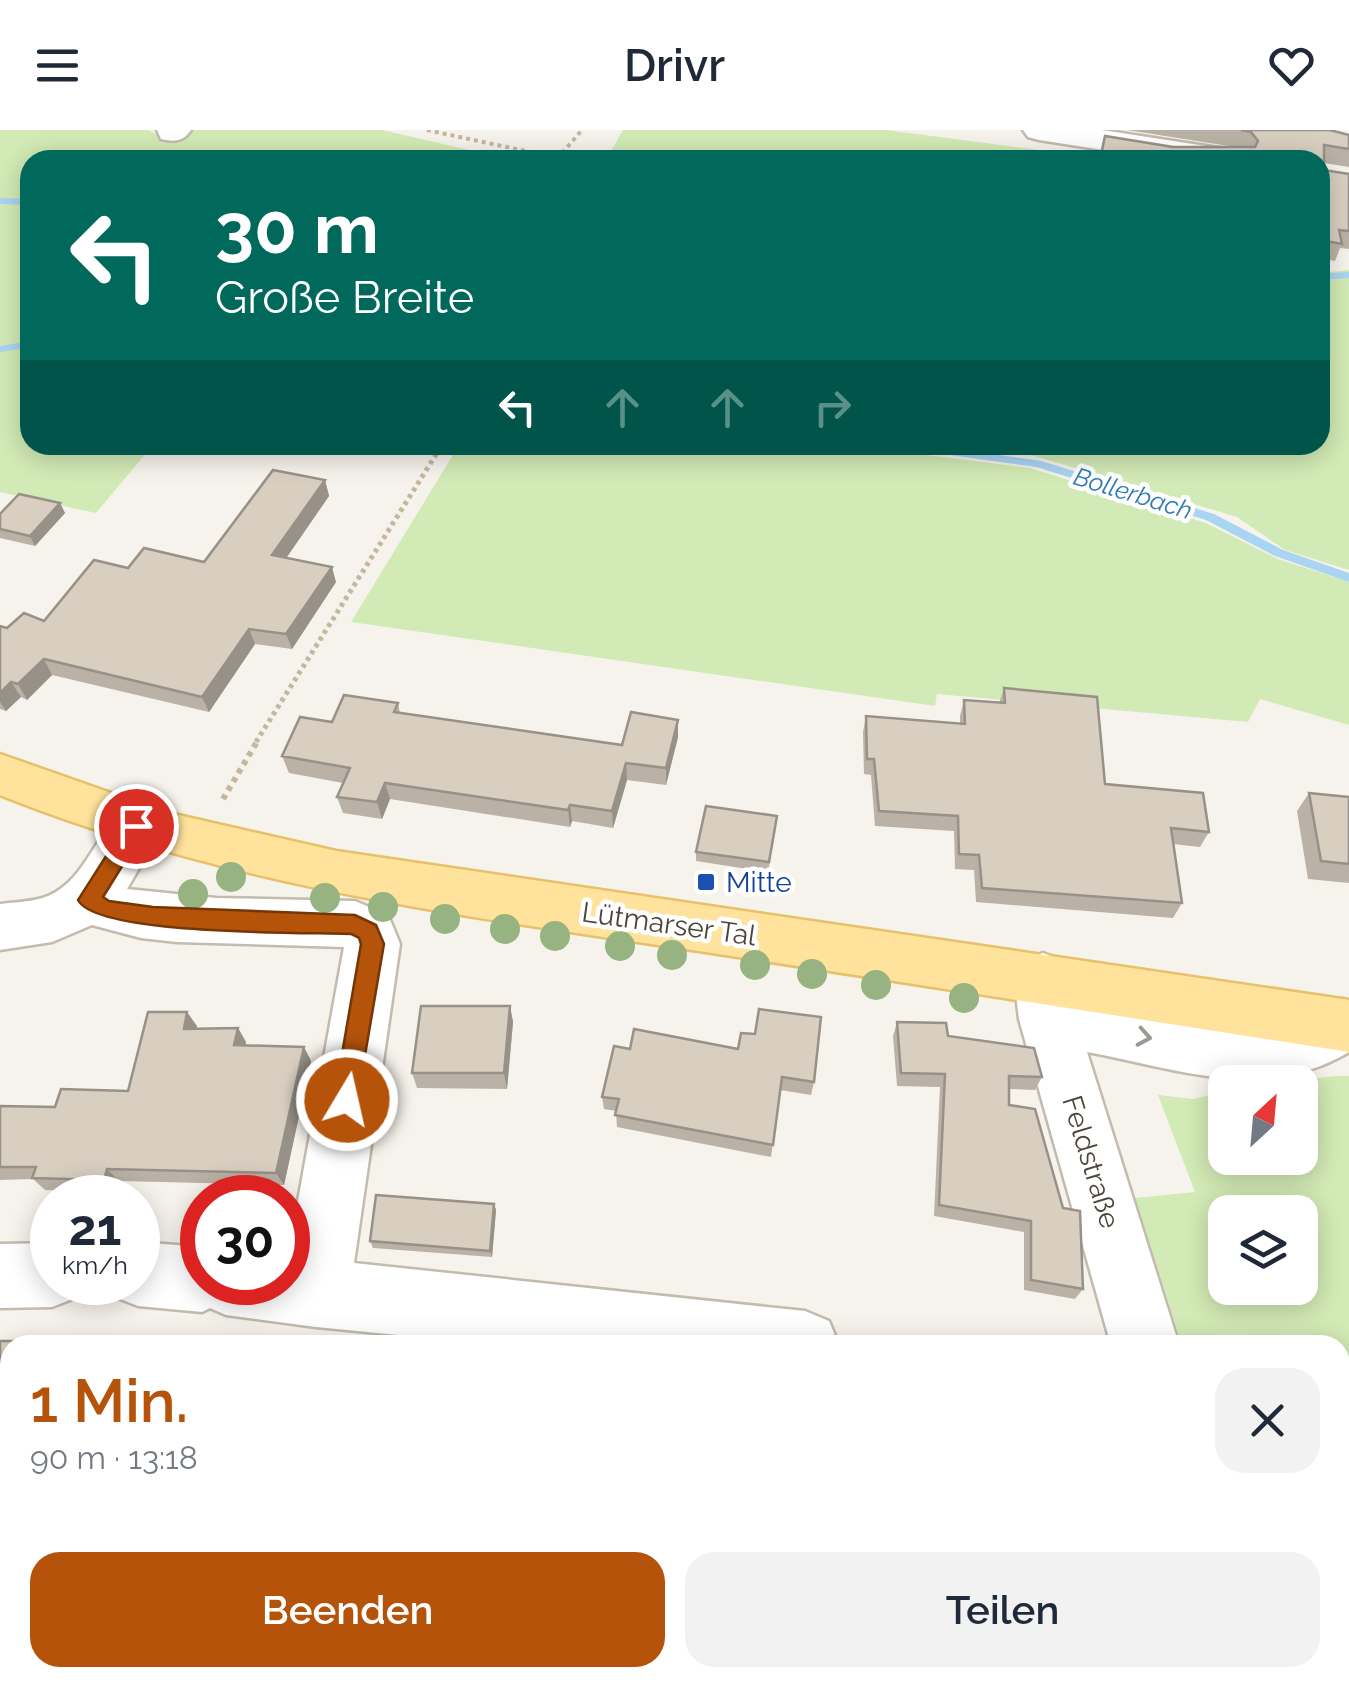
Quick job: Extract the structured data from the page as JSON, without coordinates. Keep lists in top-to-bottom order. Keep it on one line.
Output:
{"streets":{"main road":["Lütmarser Tal"],"street":["Feldstraße"]},"crossings":[["Lütmarser Tal","Feldstraße"]],"water":["Bollerbach"],"places":{"transit":["Mitte"]},"north":"top right","page":{"header":"Drivr","turn":["30 m","Große Breite"],"speed":"21 km/h","limit":"30","heading":["1 Min.","90 m · 13:18"],"buttons":["Beenden","Teilen"]}}
